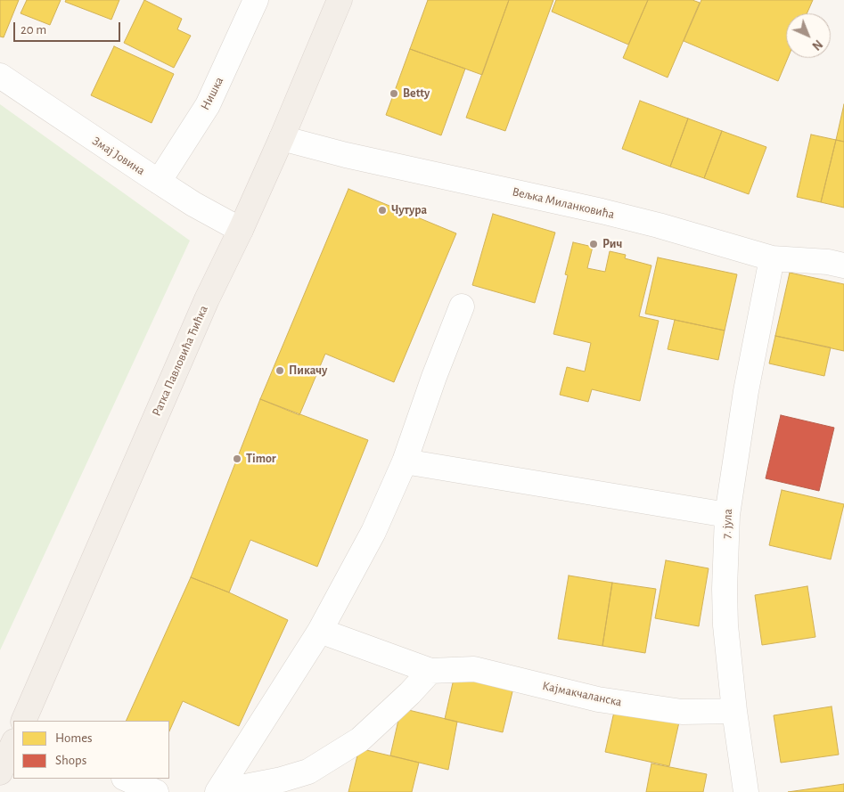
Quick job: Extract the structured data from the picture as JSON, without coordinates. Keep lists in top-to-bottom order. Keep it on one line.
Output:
{"streets":{"main road":["Ратка Павловића Ћићка"],"street":["Нишка","Змај Јовина","Вељка Миланковића","7. јула","Кајмакчаланска"]},"crossings":[["Нишка","Змај Јовина"],["Змај Јовина","Ратка Павловића Ћићка"],["Вељка Миланковића","Ратка Павловића Ћићка"],["Вељка Миланковића","7. јула"],["7. јула","Кајмакчаланска"]],"places":["Betty","Чутура","Рич","Пикачу","Timor"],"legend":["Homes","Shops"],"scale_bar":"20 m","north":"bottom right"}
